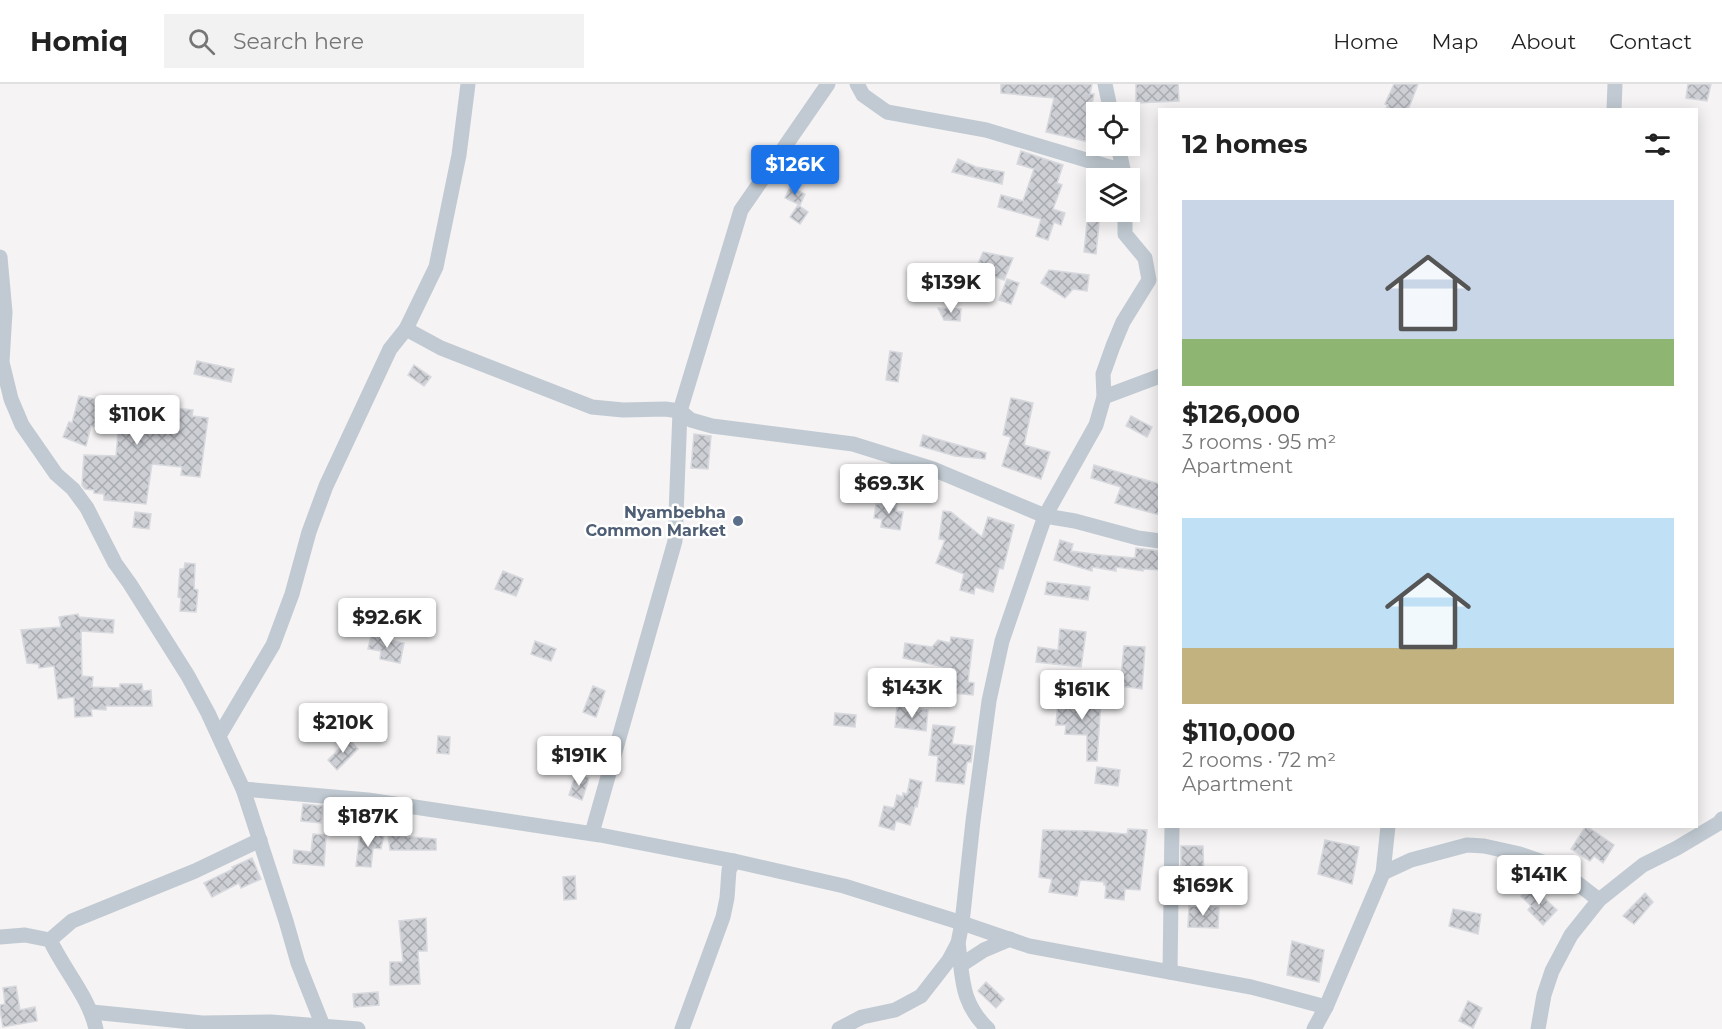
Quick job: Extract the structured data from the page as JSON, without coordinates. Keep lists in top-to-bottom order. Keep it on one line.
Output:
{"places":["Nyambebha Common Market"],"page":{"header":"Homiq","search":"Search here","nav":["Home","Map","About","Contact"],"heading":"12 homes","price":["$126K","$139K","$110K","$69.3K","$92.6K","$143K","$161K","$210K","$191K","$187K","$141K","$169K"],"list":[{"name":"$126,000","note":"3 rooms · 95 m² · Apartment"},{"name":"$110,000","note":"2 rooms · 72 m² · Apartment"}]}}
